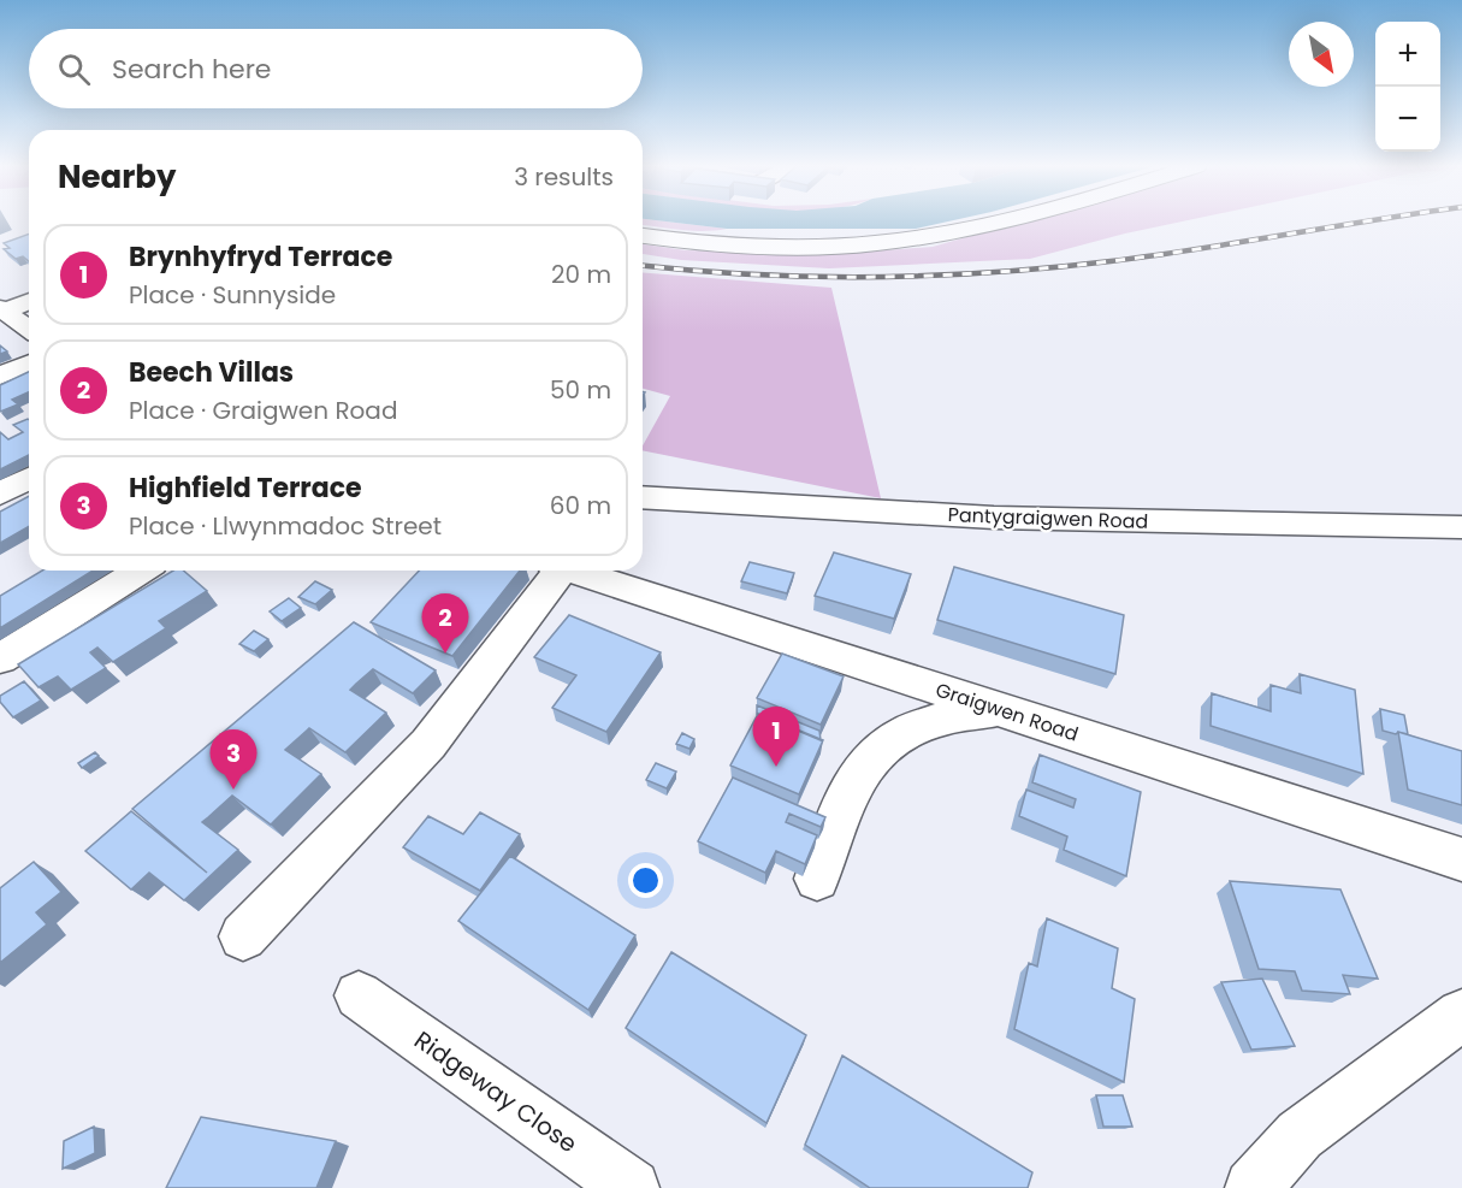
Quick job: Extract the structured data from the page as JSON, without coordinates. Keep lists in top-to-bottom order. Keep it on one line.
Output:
{"streets":{"street":["Pantygraigwen Road","Graigwen Road","Ridgeway Close"]},"north":"bottom right","page":{"map_buttons":["+","−"],"search":"Search here","heading":["Nearby","3 results"],"list":[{"mark":"1","name":"Brynhyfryd Terrace","note":"Place · Sunnyside","value":"20 m"},{"mark":"2","name":"Beech Villas","note":"Place · Graigwen Road","value":"50 m"},{"mark":"3","name":"Highfield Terrace","note":"Place · Llwynmadoc Street","value":"60 m"}],"pins":["2","1","3"]}}
